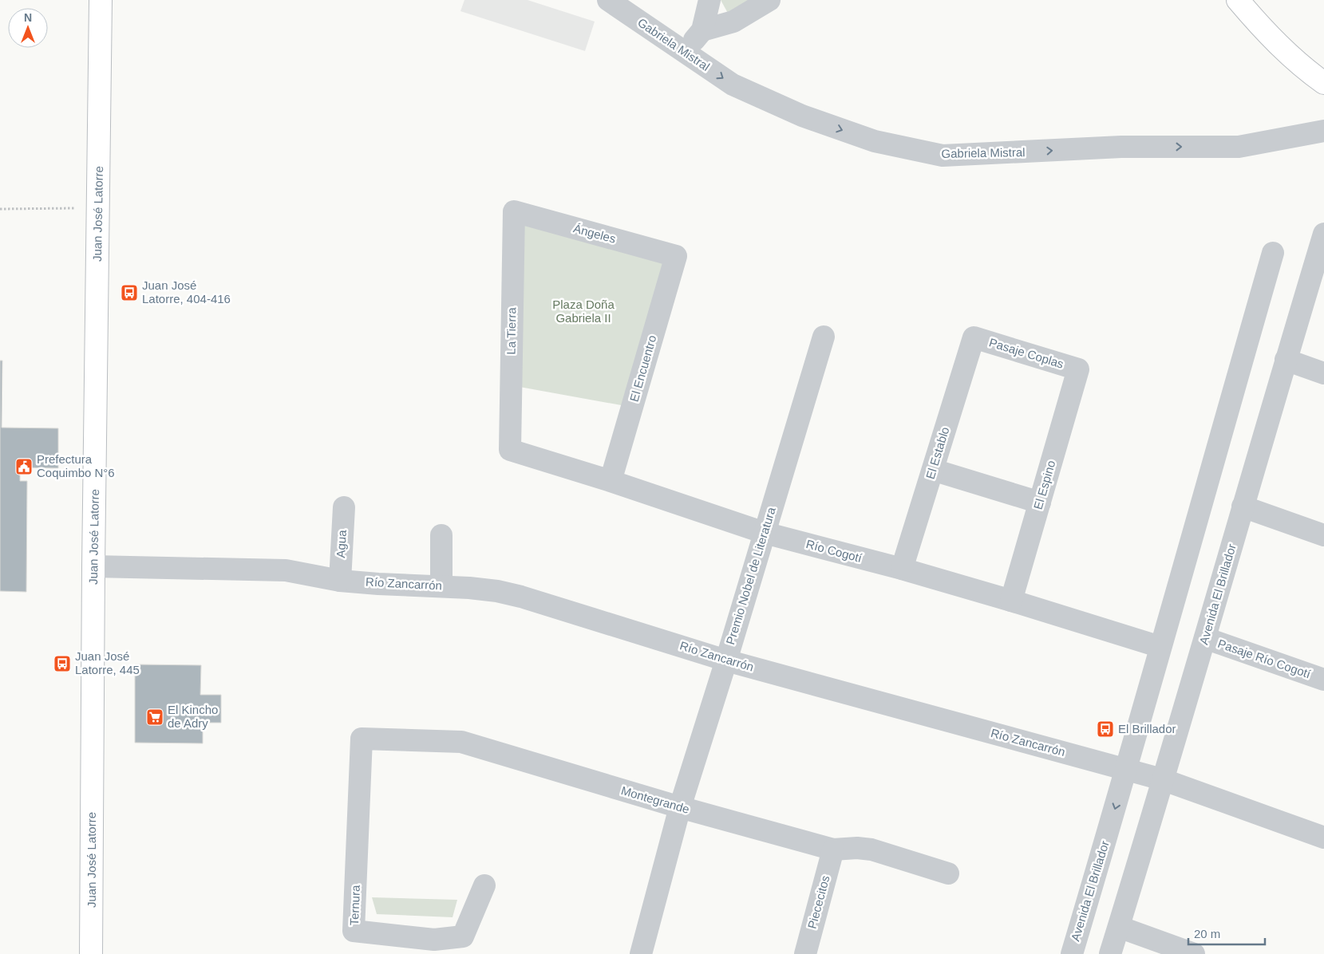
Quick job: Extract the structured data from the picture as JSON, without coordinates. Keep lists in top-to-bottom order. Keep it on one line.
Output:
{"streets":{"main road":["Juan José Latorre"],"street":["Gabriela Mistral","Ángeles","La Tierra","Pasaje Coplas","El Encuentro","El Establo","El Espino","Agua","Río Cogotí","Premio Nobel de Literatura","Río Zancarrón","Avenida El Brillador","Pasaje Río Cogotí","Montegrande","Piececitos","Ternura"]},"crossings":[["Juan José Latorre","Río Zancarrón"],["Ángeles","La Tierra"],["Ángeles","El Encuentro"],["La Tierra","Río Cogotí"],["Pasaje Coplas","El Establo"],["Pasaje Coplas","El Espino"],["El Encuentro","Río Cogotí"],["El Establo","Río Cogotí"],["El Espino","Río Cogotí"],["Agua","Río Zancarrón"],["Río Cogotí","Premio Nobel de Literatura"],["Río Cogotí","Avenida El Brillador"],["Premio Nobel de Literatura","Río Zancarrón"],["Premio Nobel de Literatura","Montegrande"],["Río Zancarrón","Avenida El Brillador"],["Avenida El Brillador","Pasaje Río Cogotí"],["Montegrande","Piececitos"],["Montegrande","Ternura"]],"one_way":["Gabriela Mistral"],"parks":["Plaza Doña Gabriela II"],"places":{"bus stop":["Juan José Latorre, 404-416","Juan José Latorre, 445","El Brillador"],"public building":["Prefectura Coquimbo N°6"],"supermarket":["El Kincho de Adry"]},"scale_bar":"20 m","north":"top"}
